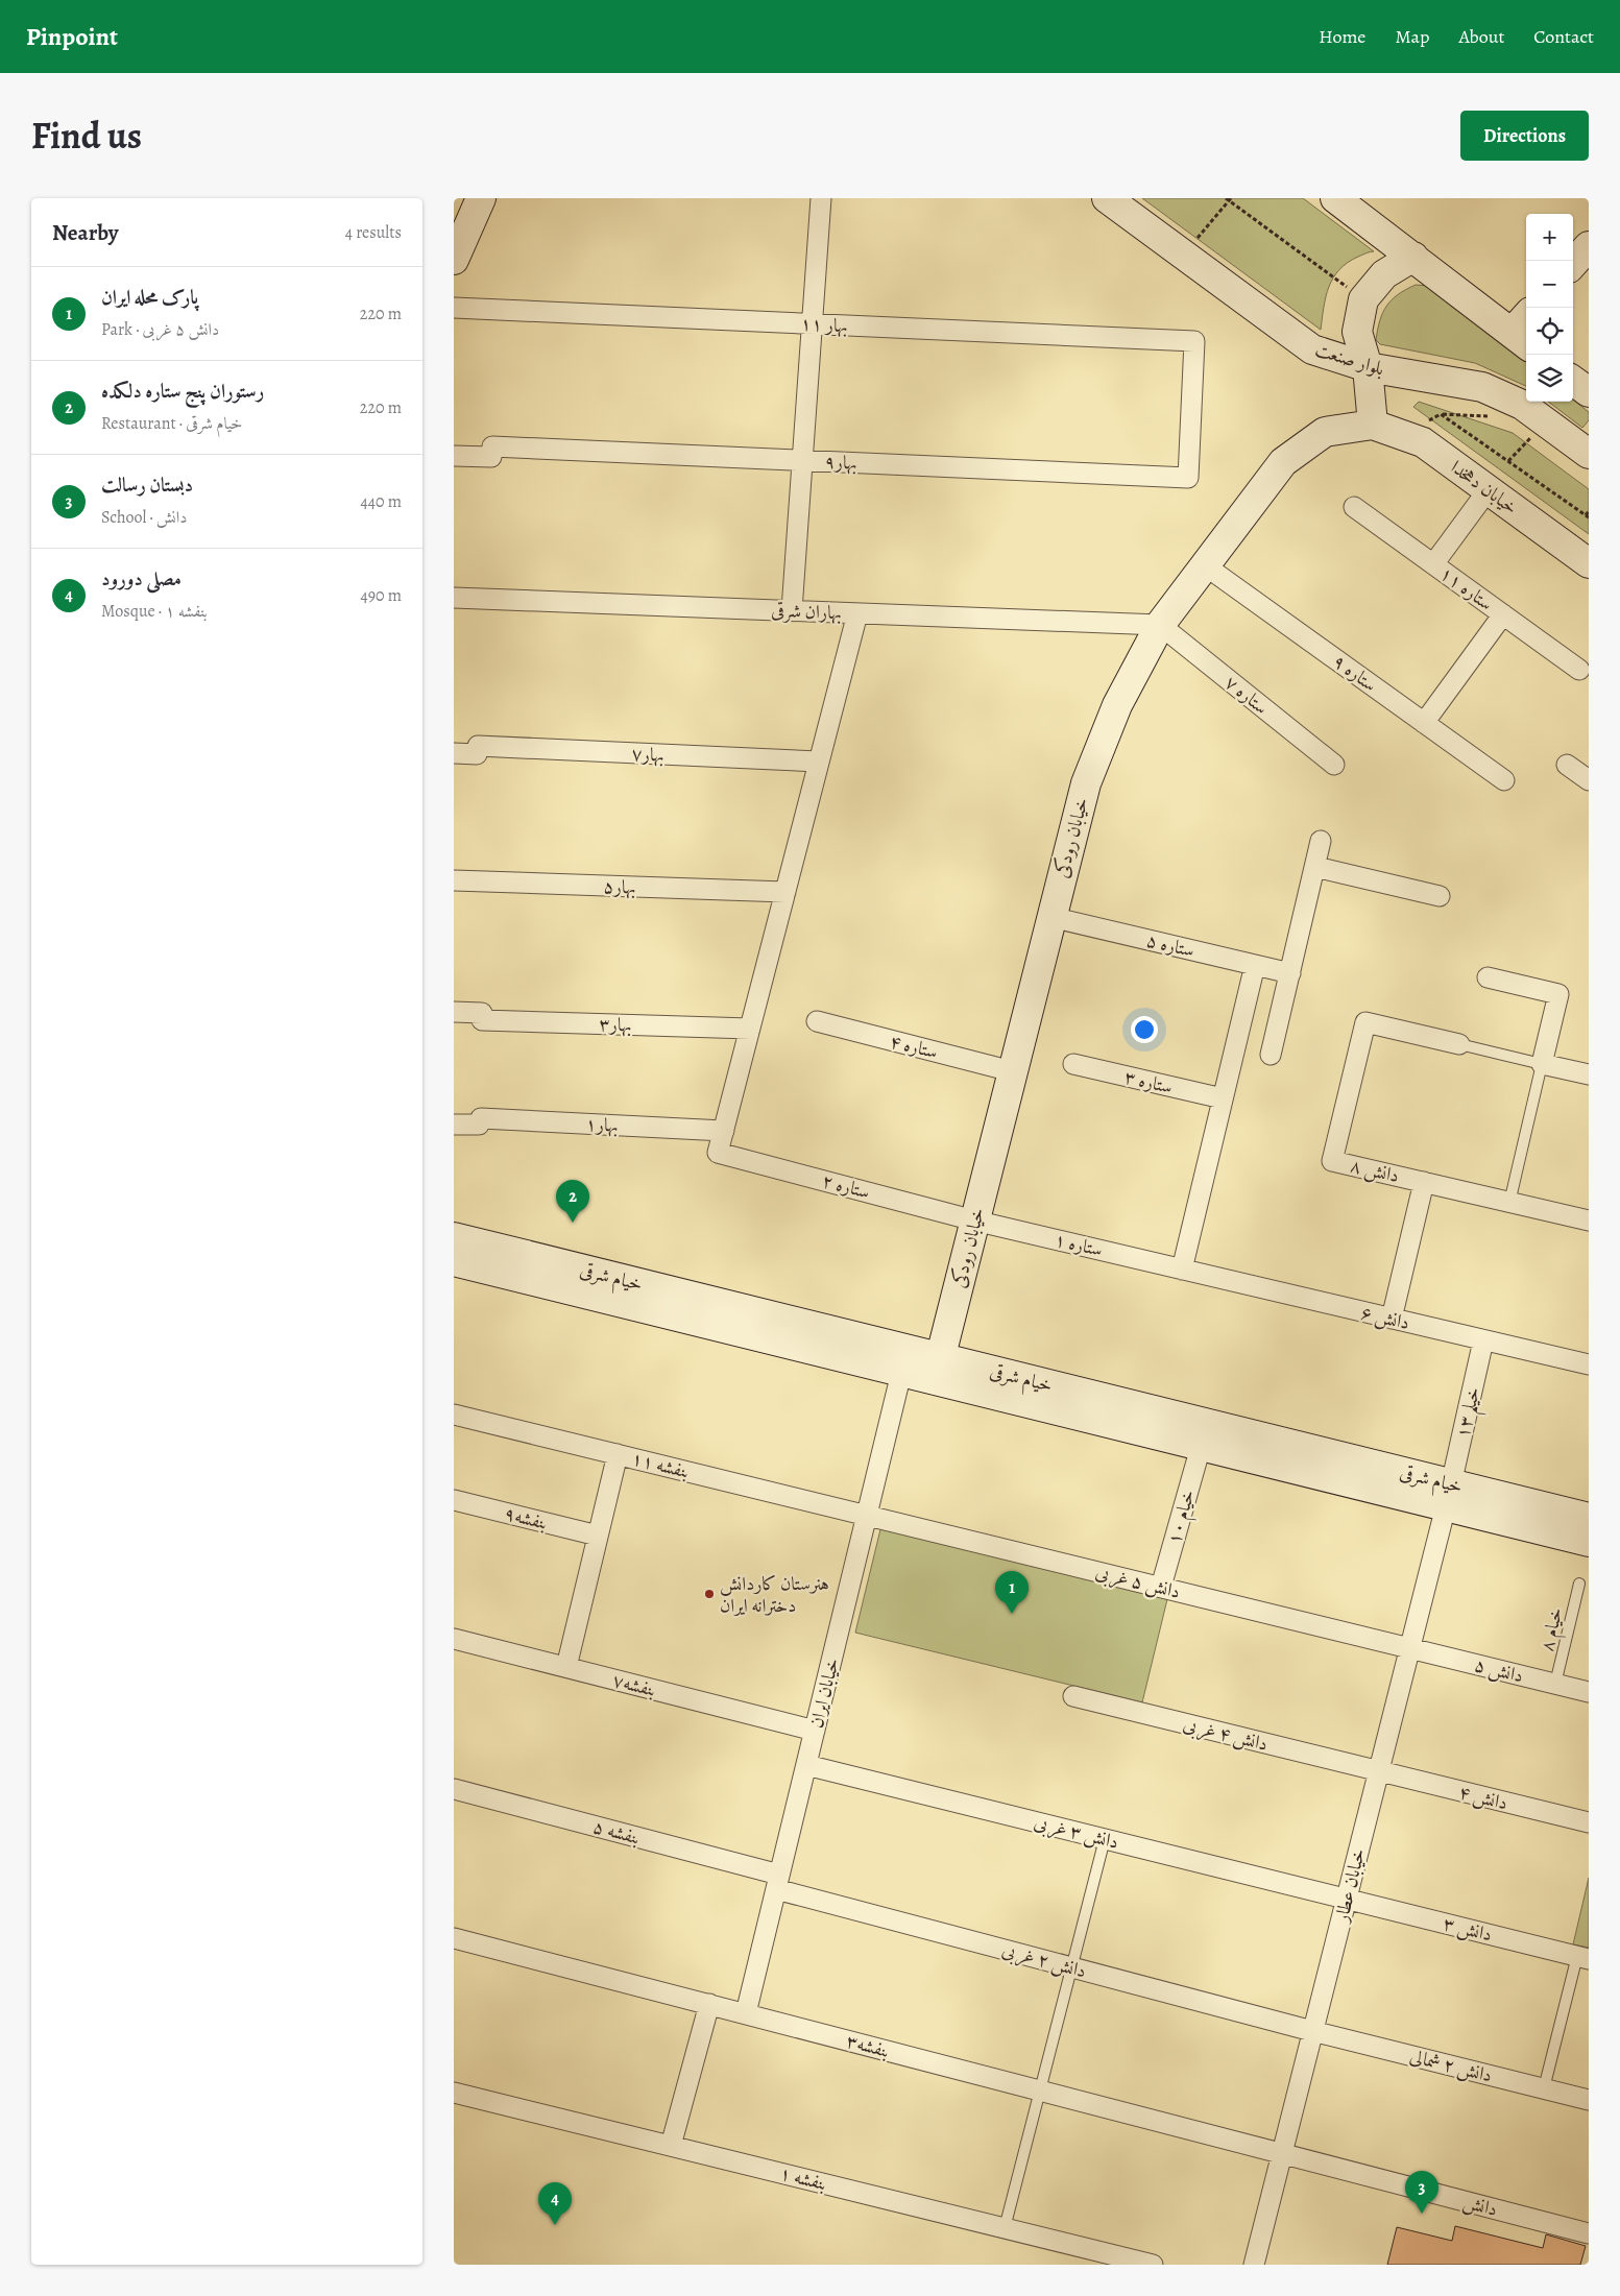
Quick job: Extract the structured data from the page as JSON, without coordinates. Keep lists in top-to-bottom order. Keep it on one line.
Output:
{"streets":{"street":["بهار ۱۱","بلوار صنعت","بهار۹","خیابان دهخدا","ستاره ۱۱","بهاران شرقی","ستاره ۹","ستاره ۷","بهار۷","خیابان رودکی","بهار۵","ستاره ۵","بهار۳","ستاره ۴","ستاره ۳","بهار۱","دانش ۸","ستاره ۲","ستاره ۱","خیام شرقی","دانش ۶","خیلم ۱۳","بنفشه ۱۱","خیام ۱۰","بنفشه۹","دانش ۵ غربی","دانش ۵","بنفشه۷","خیابان ایران","دانش ۴ غربی","دانش ۴","بنفشه ۵","دانش ۳ غربی","خیابان عطار","دانش ۳","دانش ۲ غربی","بنفشه۳","دانش ۲ شمالی","بنفشه ۱","دانش"],"lane":["خیام ۸"]},"crossings":[["بهار ۱۱","بهار۹"],["خیابان دهخدا","خیابان رودکی"],["بهاران شرقی","ستاره ۷"],["بهاران شرقی","خیابان رودکی"],["ستاره ۹","خیابان رودکی"],["ستاره ۷","خیابان رودکی"],["خیابان رودکی","ستاره ۵"],["خیابان رودکی","ستاره ۴"],["خیابان رودکی","ستاره ۲"],["خیابان رودکی","ستاره ۱"],["خیابان رودکی","خیام شرقی"],["بهار۱","ستاره ۲"],["ستاره ۲","ستاره ۱"],["ستاره ۱","دانش ۶"],["خیام شرقی","خیلم ۱۳"],["خیام شرقی","خیام ۱۰"],["خیام شرقی","خیابان ایران"],["خیام شرقی","خیابان عطار"],["دانش ۶","خیلم ۱۳"],["خیلم ۱۳","خیابان عطار"],["بنفشه ۱۱","دانش ۵ غربی"],["بنفشه ۱۱","خیابان ایران"],["خیام ۱۰","دانش ۵ غربی"],["دانش ۵ غربی","دانش ۵"],["دانش ۵ غربی","خیابان ایران"],["دانش ۵ غربی","خیابان عطار"],["خیام ۸","دانش ۵"],["دانش ۵","خیابان عطار"],["بنفشه۷","خیابان ایران"],["خیابان ایران","بنفشه ۵"],["خیابان ایران","دانش ۳ غربی"],["خیابان ایران","دانش ۲ غربی"],["خیابان ایران","بنفشه۳"],["دانش ۴ غربی","دانش ۴"],["دانش ۴ غربی","خیابان عطار"],["دانش ۴","خیابان عطار"],["بنفشه ۵","دانش ۲ غربی"],["دانش ۳ غربی","خیابان عطار"],["دانش ۳ غربی","دانش ۳"],["خیابان عطار","دانش ۳"],["خیابان عطار","دانش ۲ غربی"],["خیابان عطار","بنفشه۳"],["خیابان عطار","دانش ۲ شمالی"],["خیابان عطار","دانش"],["دانش ۲ غربی","دانش ۲ شمالی"],["بنفشه۳","دانش"]],"places":["هنرستان کاردانش دخترانه ایران"],"page":{"header":"Pinpoint","nav":["Home","Map","About","Contact"],"title":"Find us","buttons":"Directions","heading":["Nearby","4 results"],"map_buttons":["+","−"],"list":[{"mark":"1","name":"پارک محله ایران","note":"Park · دانش ۵ غربی","value":"220 m"},{"mark":"2","name":"رستوران پنج ستاره دلکده","note":"Restaurant · خیام شرقی","value":"220 m"},{"mark":"3","name":"دبستان رسالت","note":"School · دانش","value":"440 m"},{"mark":"4","name":"مصلی دورود","note":"Mosque · بنفشه ۱","value":"490 m"}],"pins":["2","1","3","4"]}}
